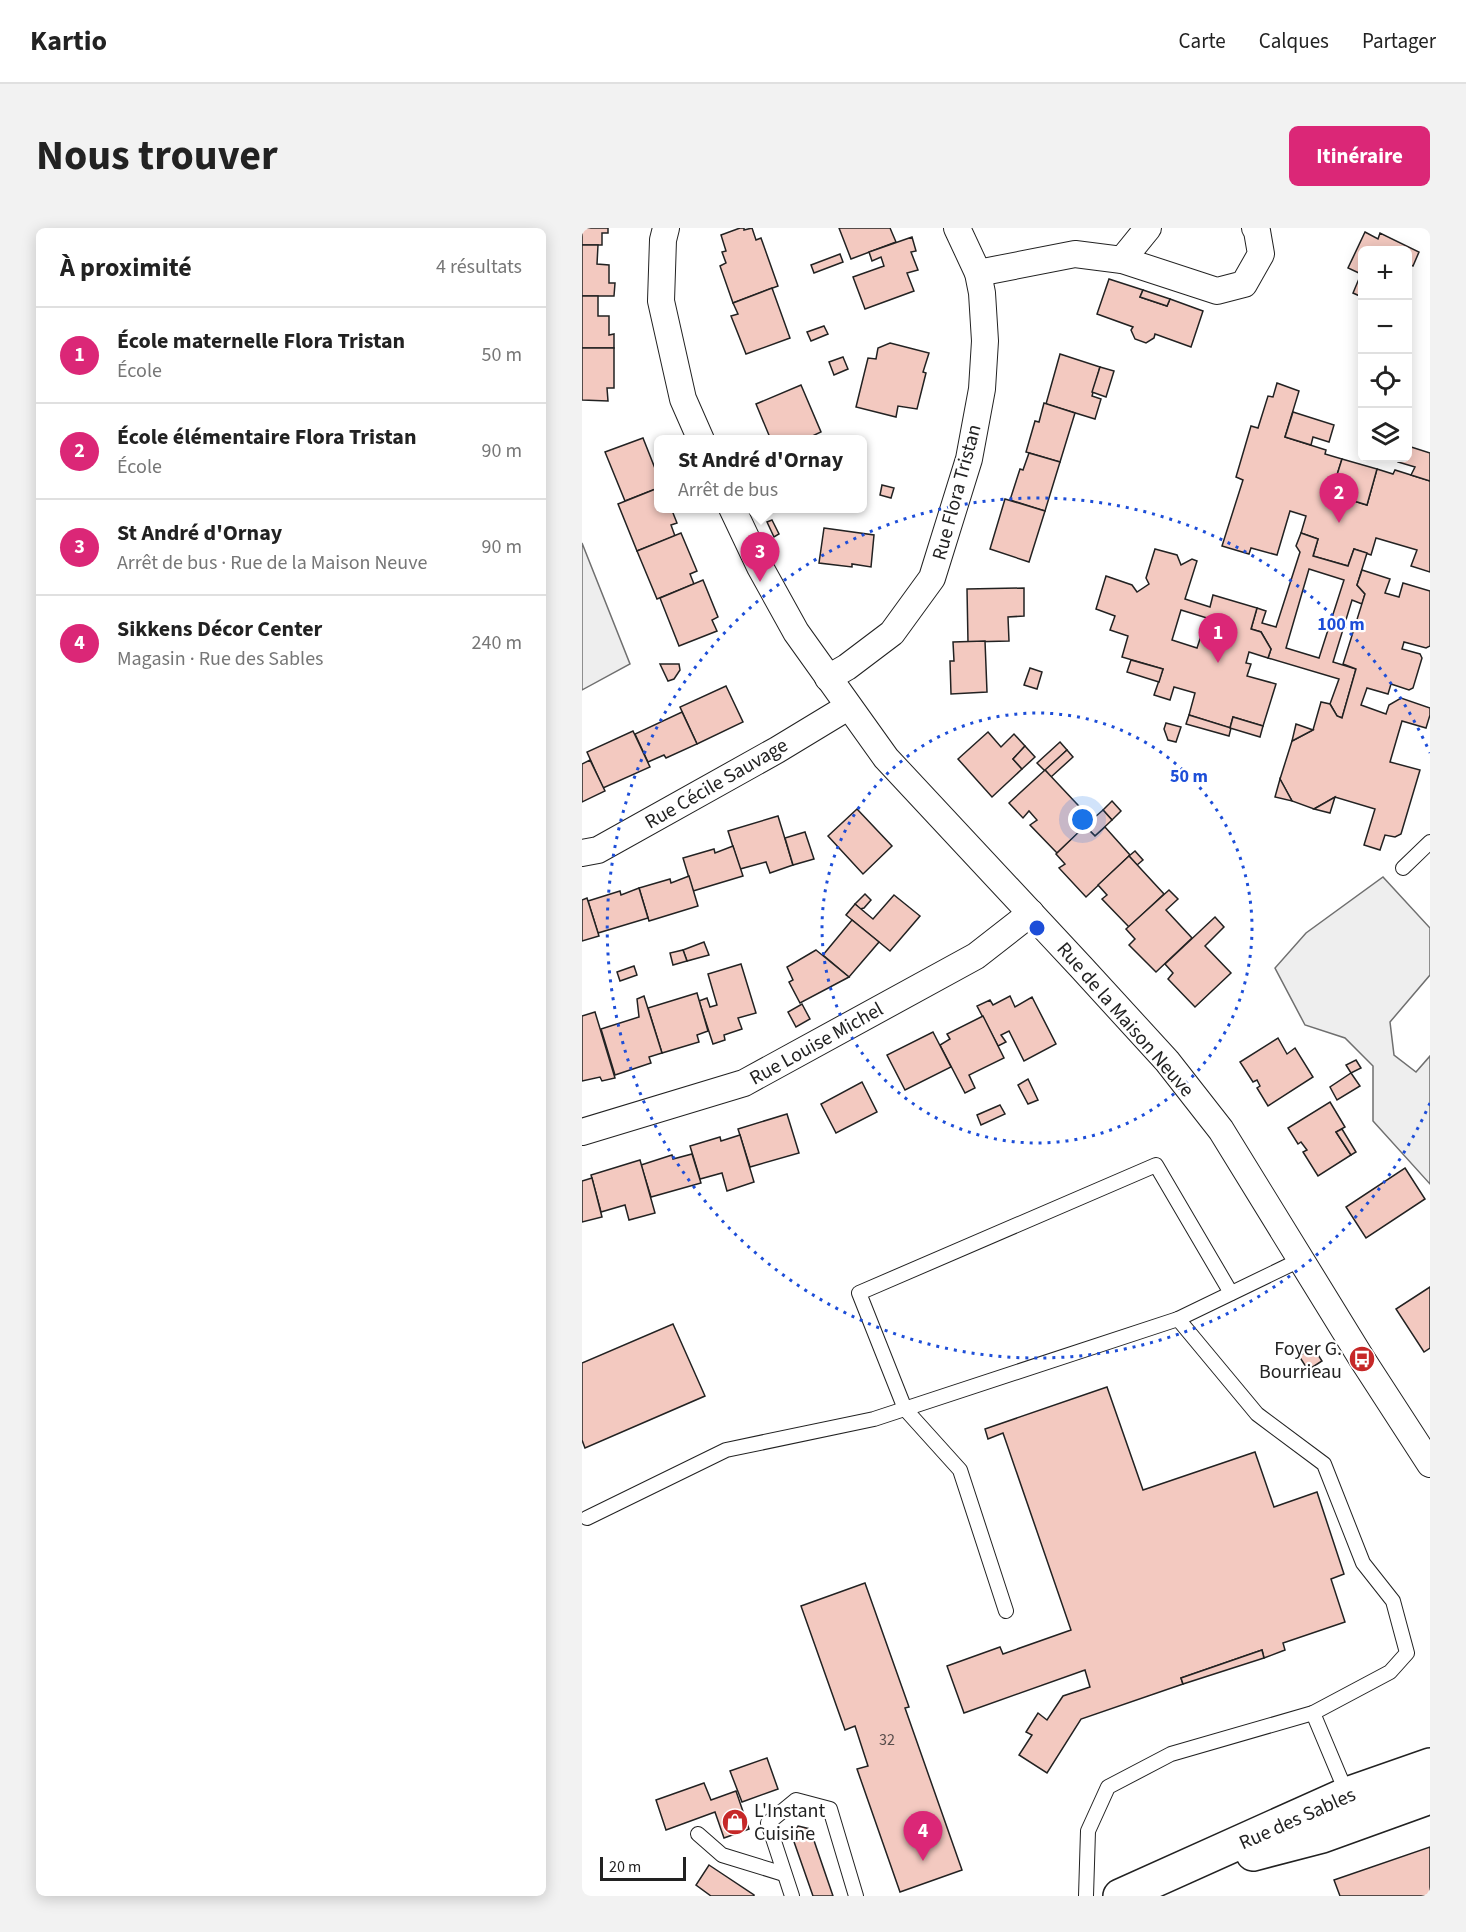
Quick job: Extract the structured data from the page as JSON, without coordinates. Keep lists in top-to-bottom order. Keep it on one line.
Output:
{"streets":{"main road":["Rue des Sables"],"street":["Rue Flora Tristan","Rue Cécile Sauvage","Rue de la Maison Neuve","Rue Louise Michel"]},"crossings":[["Rue Flora Tristan","Rue de la Maison Neuve"],["Rue Cécile Sauvage","Rue de la Maison Neuve"],["Rue de la Maison Neuve","Rue Louise Michel"]],"places":{"bus stop":["Foyer G. Bourrieau"],"shop":["L'Instant Cuisine"]},"house_numbers":["32"],"scale_bar":"20 m","page":{"header":"Kartio","nav":["Carte","Calques","Partager"],"title":"Nous trouver","buttons":"Itinéraire","heading":["À proximité","4 résultats"],"map_buttons":["+","−"],"list":[{"mark":"1","name":"École maternelle Flora Tristan","note":"École","value":"50 m"},{"mark":"2","name":"École élémentaire Flora Tristan","note":"École","value":"90 m"},{"mark":"3","name":"St André d'Ornay","note":"Arrêt de bus · Rue de la Maison Neuve","value":"90 m"},{"mark":"4","name":"Sikkens Décor Center","note":"Magasin · Rue des Sables","value":"240 m"}],"popup":["St André d'Ornay","Arrêt de bus"],"pins":["2","3","1","4"],"scale":"20 m"},"rings":["100 m","50 m"]}
